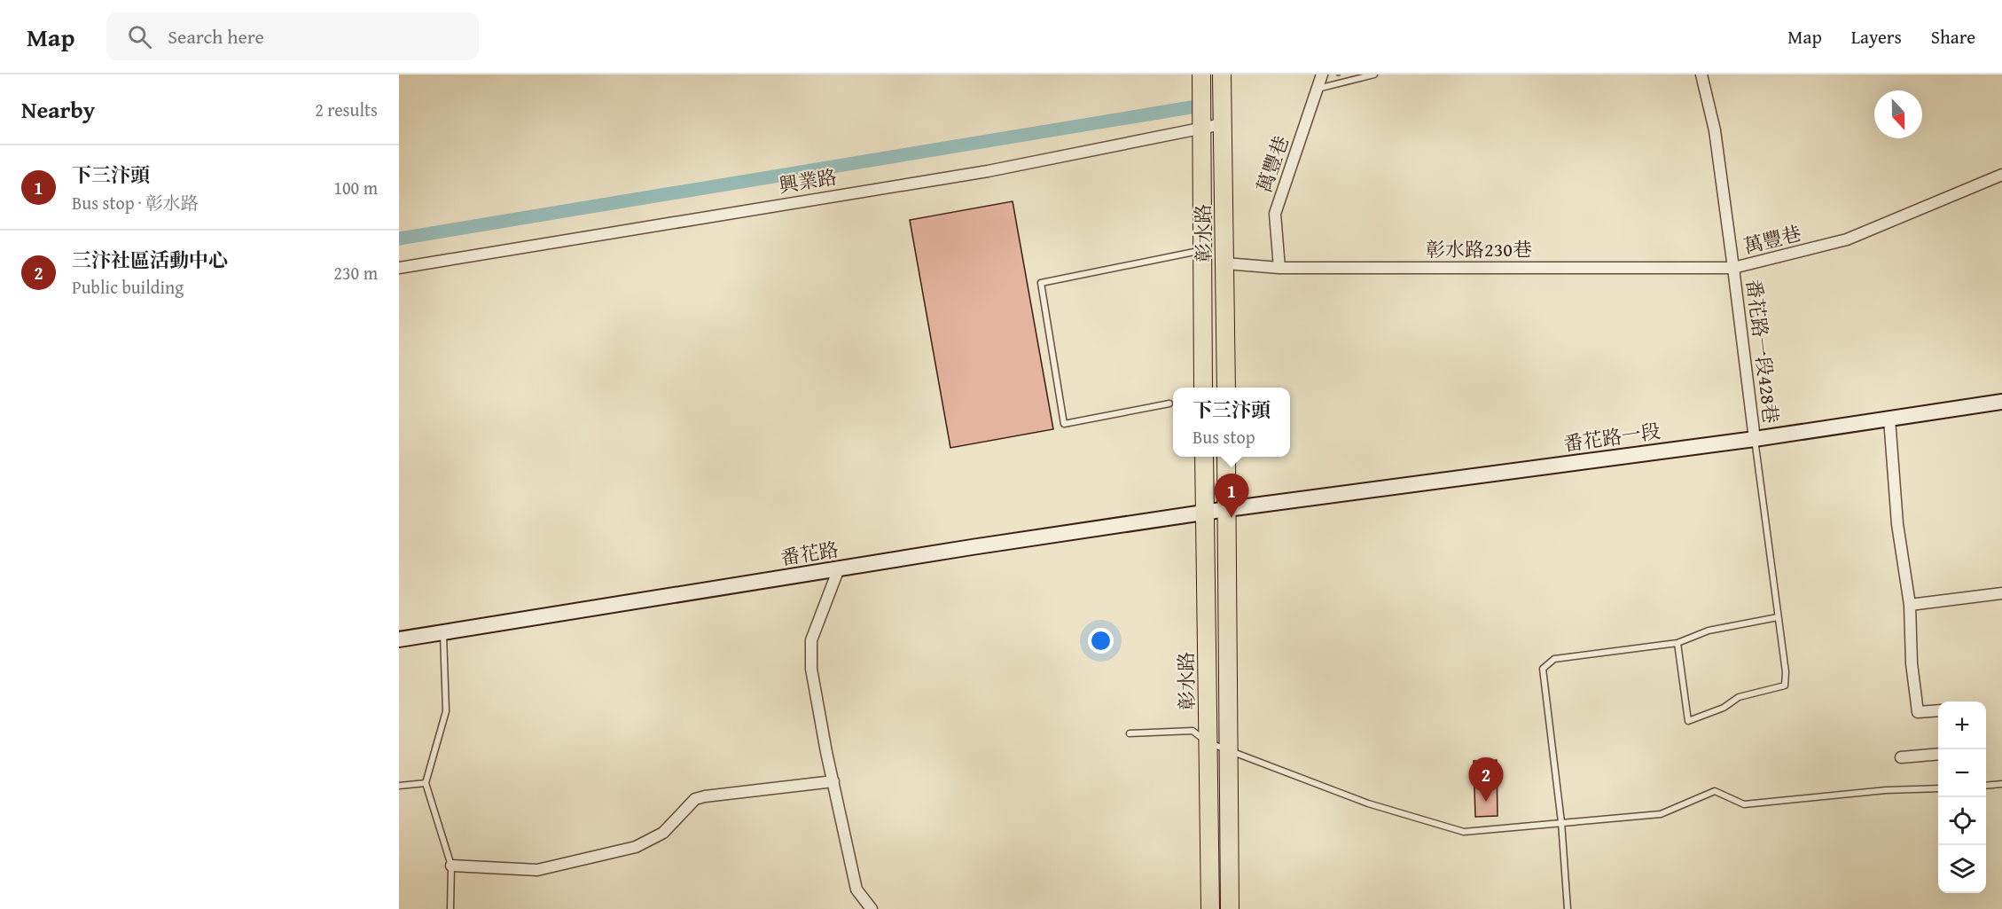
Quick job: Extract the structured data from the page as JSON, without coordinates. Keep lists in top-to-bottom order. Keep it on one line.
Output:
{"streets":{"main road":["彰水路","番花路一段","番花路"],"street":["萬豐巷","興業路","彰水路230巷","番花路一段428巷"]},"crossings":[["萬豐巷","彰水路230巷"],["萬豐巷","番花路一段428巷"],["興業路","彰水路"],["彰水路","彰水路230巷"],["彰水路","番花路一段"],["彰水路","番花路"],["彰水路230巷","番花路一段428巷"],["番花路一段428巷","番花路一段"],["番花路一段","番花路"]],"north":"bottom","page":{"header":"Map","search":"Search here","nav":["Map","Layers","Share"],"heading":["Nearby","2 results"],"list":[{"mark":"1","name":"下三汴頭","note":"Bus stop · 彰水路","value":"100 m"},{"mark":"2","name":"三汴社區活動中心","note":"Public building","value":"230 m"}],"popup":["下三汴頭","Bus stop"],"pins":["1","2"],"map_buttons":["+","−"]}}
